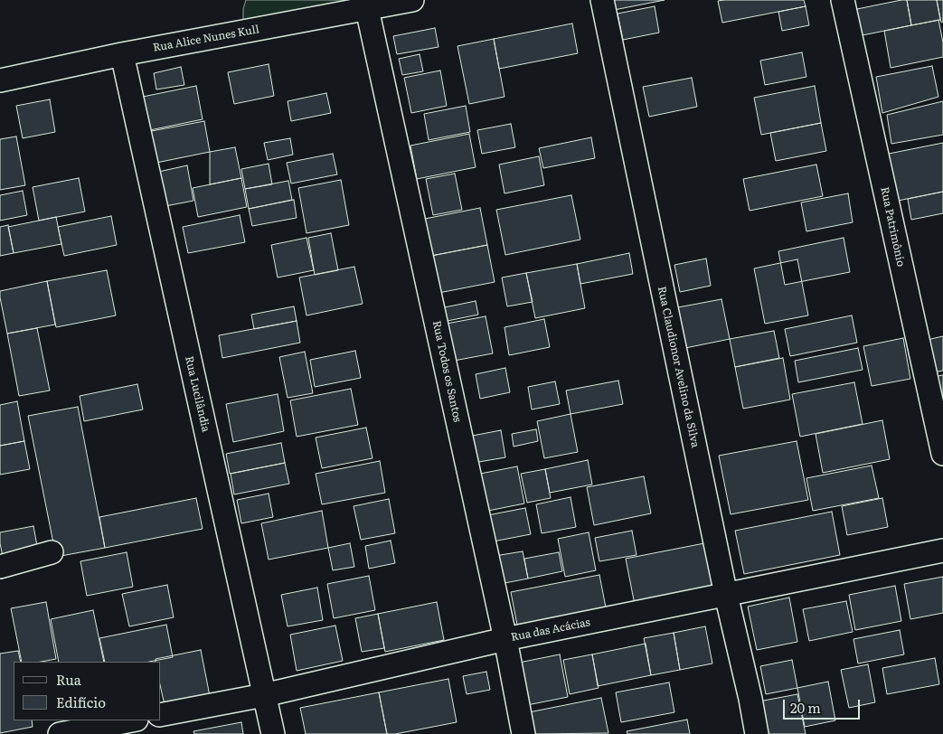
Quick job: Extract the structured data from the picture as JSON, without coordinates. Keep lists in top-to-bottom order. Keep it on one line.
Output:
{"streets":{"street":["Rua Alice Nunes Kull","Rua Patrimônio","Rua Claudionor Avelino da Silva","Rua Todos os Santos","Rua Lucilândia","Rua das Acácias"]},"crossings":[["Rua Alice Nunes Kull","Rua Todos os Santos"],["Rua Alice Nunes Kull","Rua Lucilândia"],["Rua Claudionor Avelino da Silva","Rua das Acácias"],["Rua Todos os Santos","Rua das Acácias"],["Rua Lucilândia","Rua das Acácias"]],"legend":["Rua","Edifício"],"scale_bar":"20 m"}
